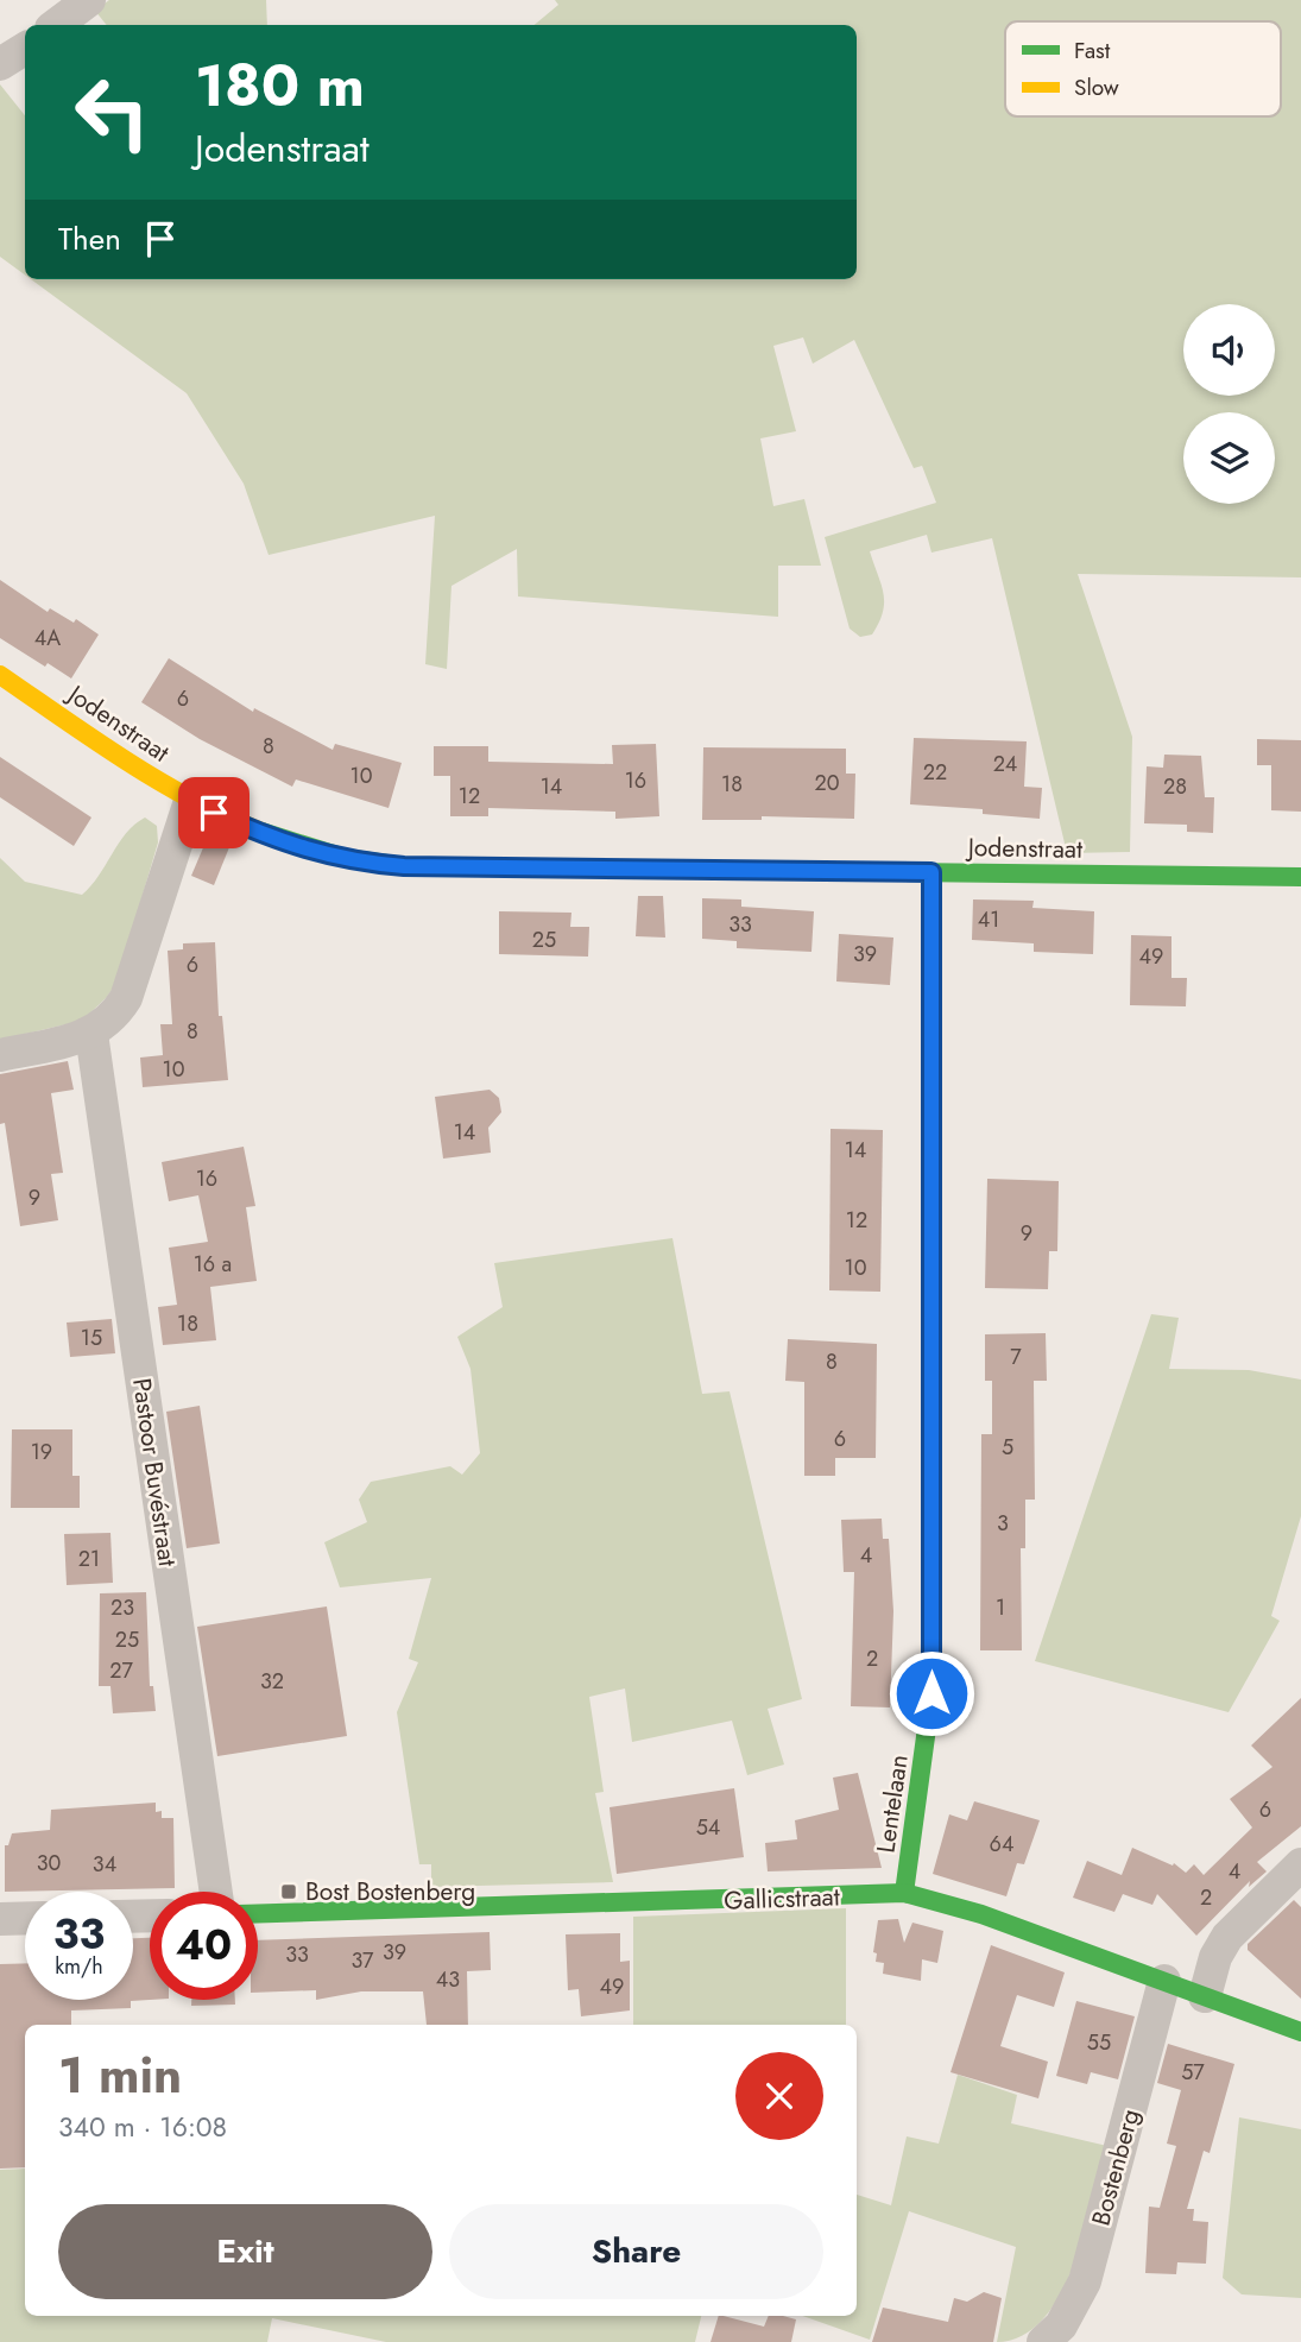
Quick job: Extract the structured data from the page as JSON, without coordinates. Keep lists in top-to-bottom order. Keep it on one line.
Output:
{"streets":{"street":["Jodenstraat","Pastoor Buvéstraat","Lentelaan","Gallicstraat","Bostenberg"]},"crossings":[["Jodenstraat","Lentelaan"],["Lentelaan","Gallicstraat"],["Gallicstraat","Bostenberg"]],"places":{"transit":["Bost Bostenberg"]},"house_numbers":["4A","6","8","24","22","10","16","20","18","14","28","12","41","33","25","39","49","6","8","10","14","14","16","9","12","9","16 a","10","18","15","7","8","6","5","19","3","4","21","23","1","25","2","27","32","6","54","64","30","34","4","2","39","33","37","43","49","55","57"],"legend":["Fast","Slow"],"page":{"turn":["180 m","Jodenstraat"],"then":"Then","speed":"33 km/h","limit":"40","heading":["1 min","340 m · 16:08"],"buttons":["Exit","Share"]}}
